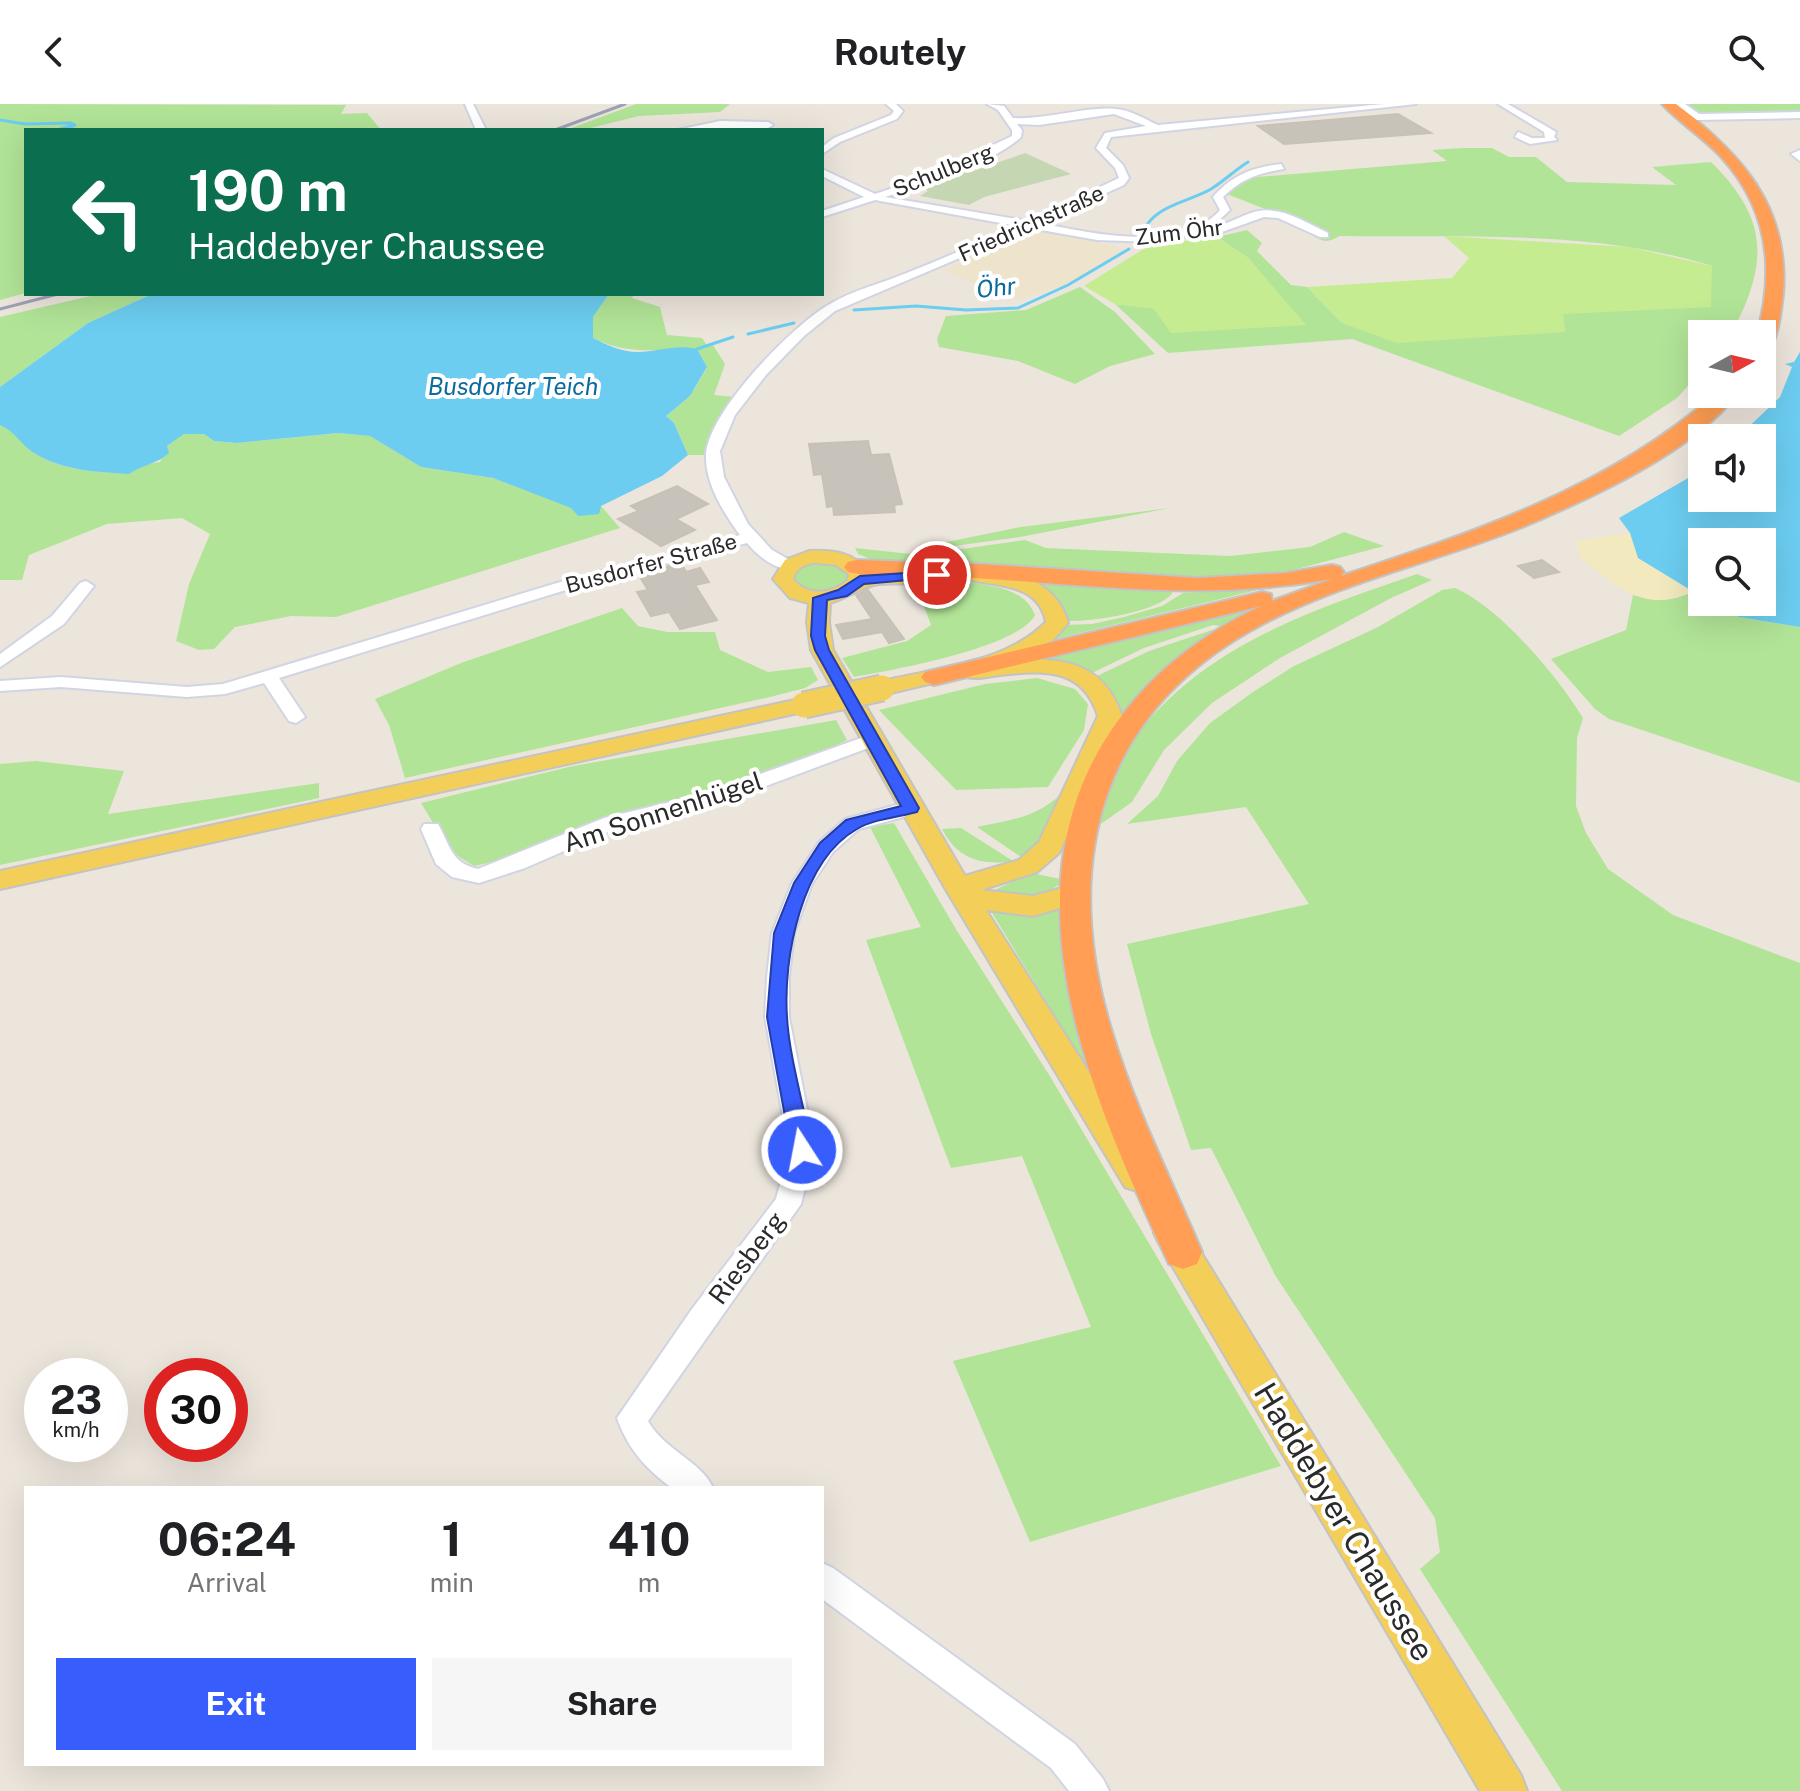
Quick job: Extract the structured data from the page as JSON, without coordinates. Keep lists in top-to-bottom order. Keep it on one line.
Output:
{"streets":{"main road":["Haddebyer Chaussee"],"street":["Schulberg","Friedrichstraße","Zum Öhr","Busdorfer Straße","Am Sonnenhügel","Riesberg"]},"crossings":[["Schulberg","Zum Öhr"],["Friedrichstraße","Zum Öhr"],["Friedrichstraße","Busdorfer Straße"],["Am Sonnenhügel","Haddebyer Chaussee"],["Riesberg","Haddebyer Chaussee"]],"water":["Öhr","Busdorfer Teich"],"north":"right","page":{"header":"Routely","turn":["190 m","Haddebyer Chaussee"],"speed":"23 km/h","limit":"30","eta":["06:24","Arrival","1","min","410","m"],"buttons":["Exit","Share"]}}
